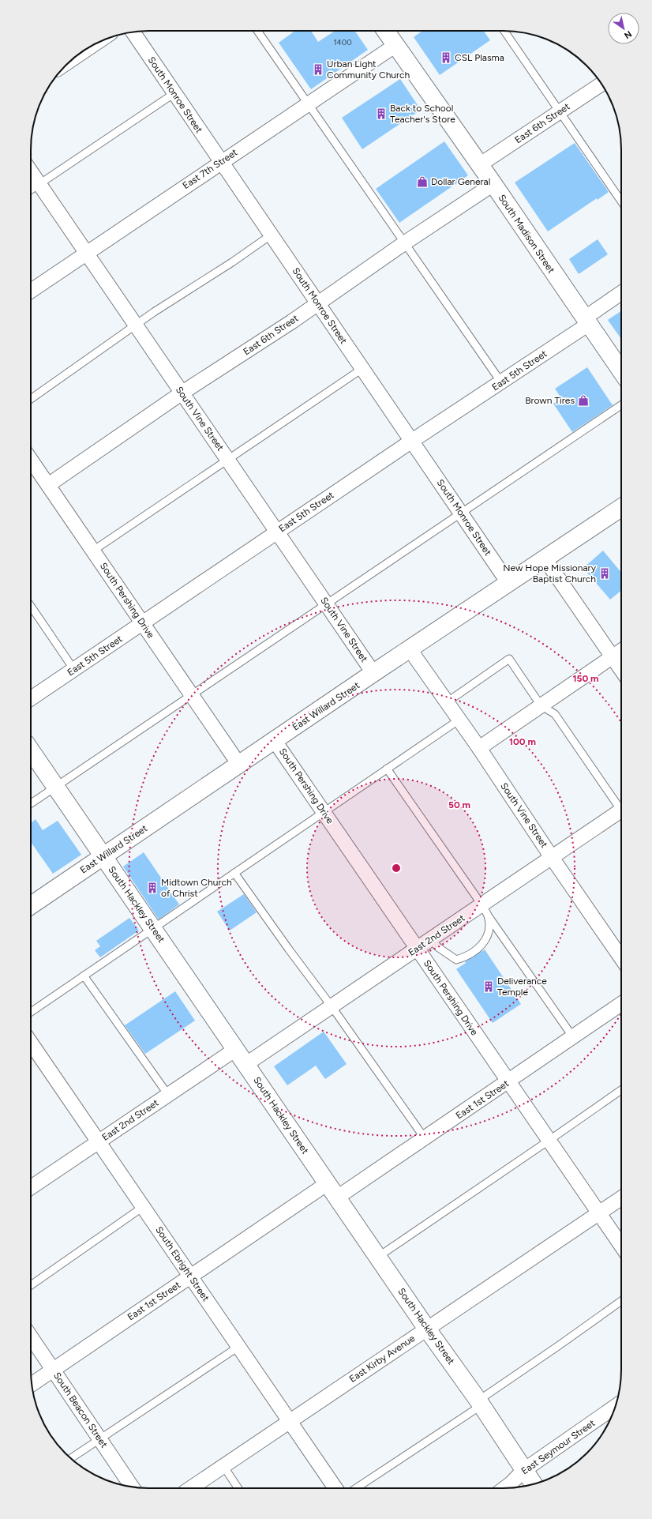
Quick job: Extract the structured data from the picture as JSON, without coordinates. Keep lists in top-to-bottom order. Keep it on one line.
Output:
{"streets":{"street":["South Monroe Street","East 6th Street","East 7th Street","South Madison Street","East 5th Street","South Vine Street","South Pershing Drive","East Willard Street","South Hackley Street","East 2nd Street","East 1st Street","South Ebright Street","East Kirby Avenue","South Beacon Street","East Seymour Street"]},"crossings":[["South Monroe Street","East 6th Street"],["South Monroe Street","East 7th Street"],["South Monroe Street","East 5th Street"],["South Monroe Street","East Willard Street"],["East 6th Street","South Madison Street"],["East 6th Street","South Vine Street"],["East 6th Street","South Pershing Drive"],["East 7th Street","South Madison Street"],["East 7th Street","South Vine Street"],["South Madison Street","East 5th Street"],["East 5th Street","South Vine Street"],["East 5th Street","South Pershing Drive"],["South Vine Street","East Willard Street"],["South Vine Street","East 2nd Street"],["South Pershing Drive","East Willard Street"],["South Pershing Drive","East 2nd Street"],["South Pershing Drive","East 1st Street"],["South Pershing Drive","East Kirby Avenue"],["East Willard Street","South Hackley Street"],["South Hackley Street","East 2nd Street"],["South Hackley Street","East 1st Street"],["South Hackley Street","East Kirby Avenue"],["South Hackley Street","East Seymour Street"],["East 2nd Street","South Ebright Street"],["East 1st Street","South Ebright Street"],["East 1st Street","South Beacon Street"],["South Ebright Street","East Kirby Avenue"]],"places":{"building":["CSL Plasma","Urban Light Community Church","Back to School Teacher's Store","New Hope Missionary Baptist Church","Midtown Church of Christ","Deliverance Temple"],"shop":["Dollar General","Brown Tires"]},"house_numbers":["1400"],"north":"bottom right","rings":["150 m","100 m","50 m"]}
